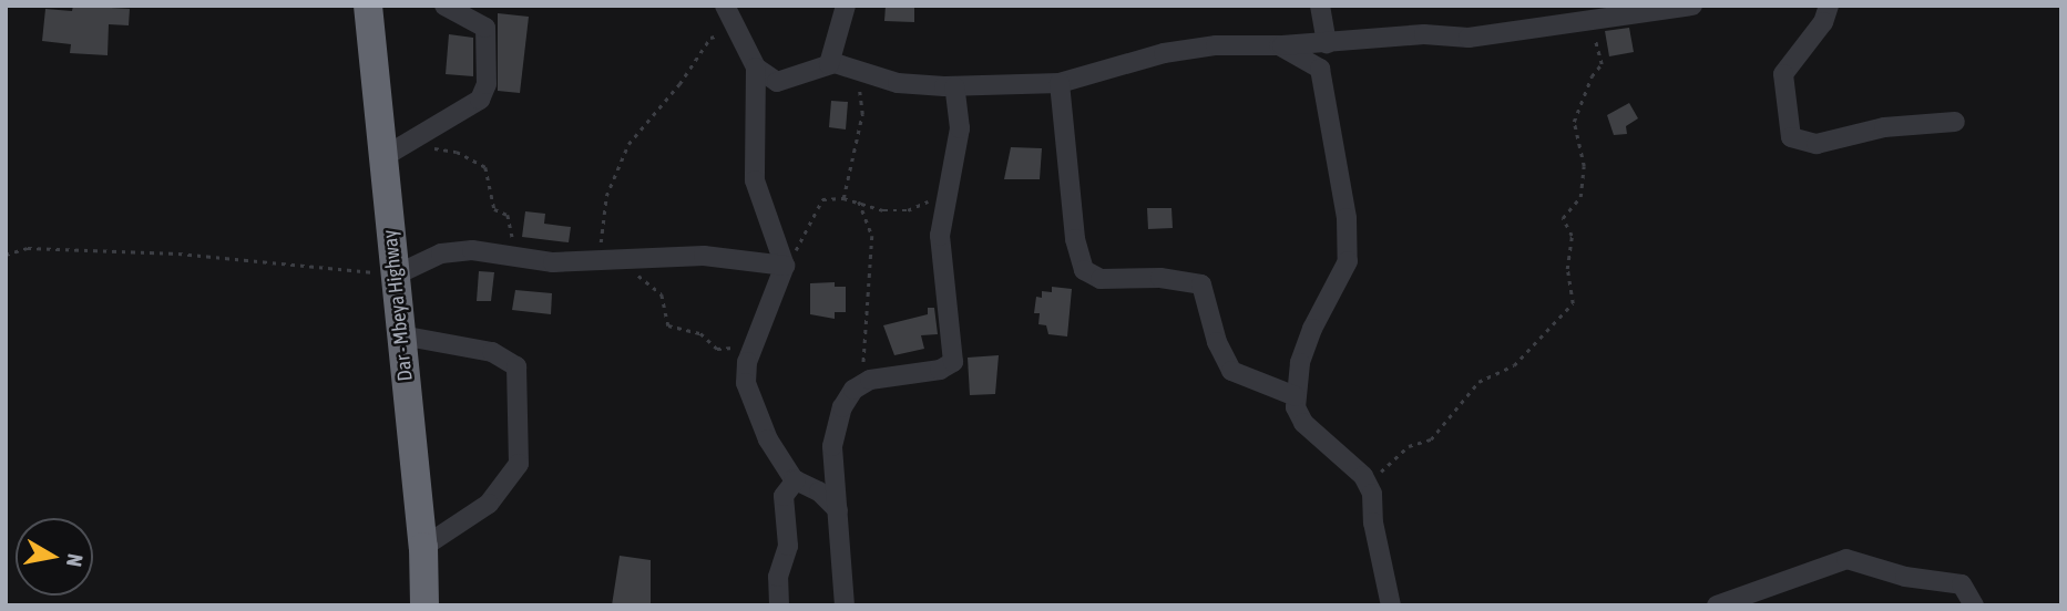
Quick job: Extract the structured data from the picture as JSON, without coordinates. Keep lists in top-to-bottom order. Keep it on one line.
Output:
{"streets":{"highway":["Dar - Mbeya Highway"]},"north":"right"}
